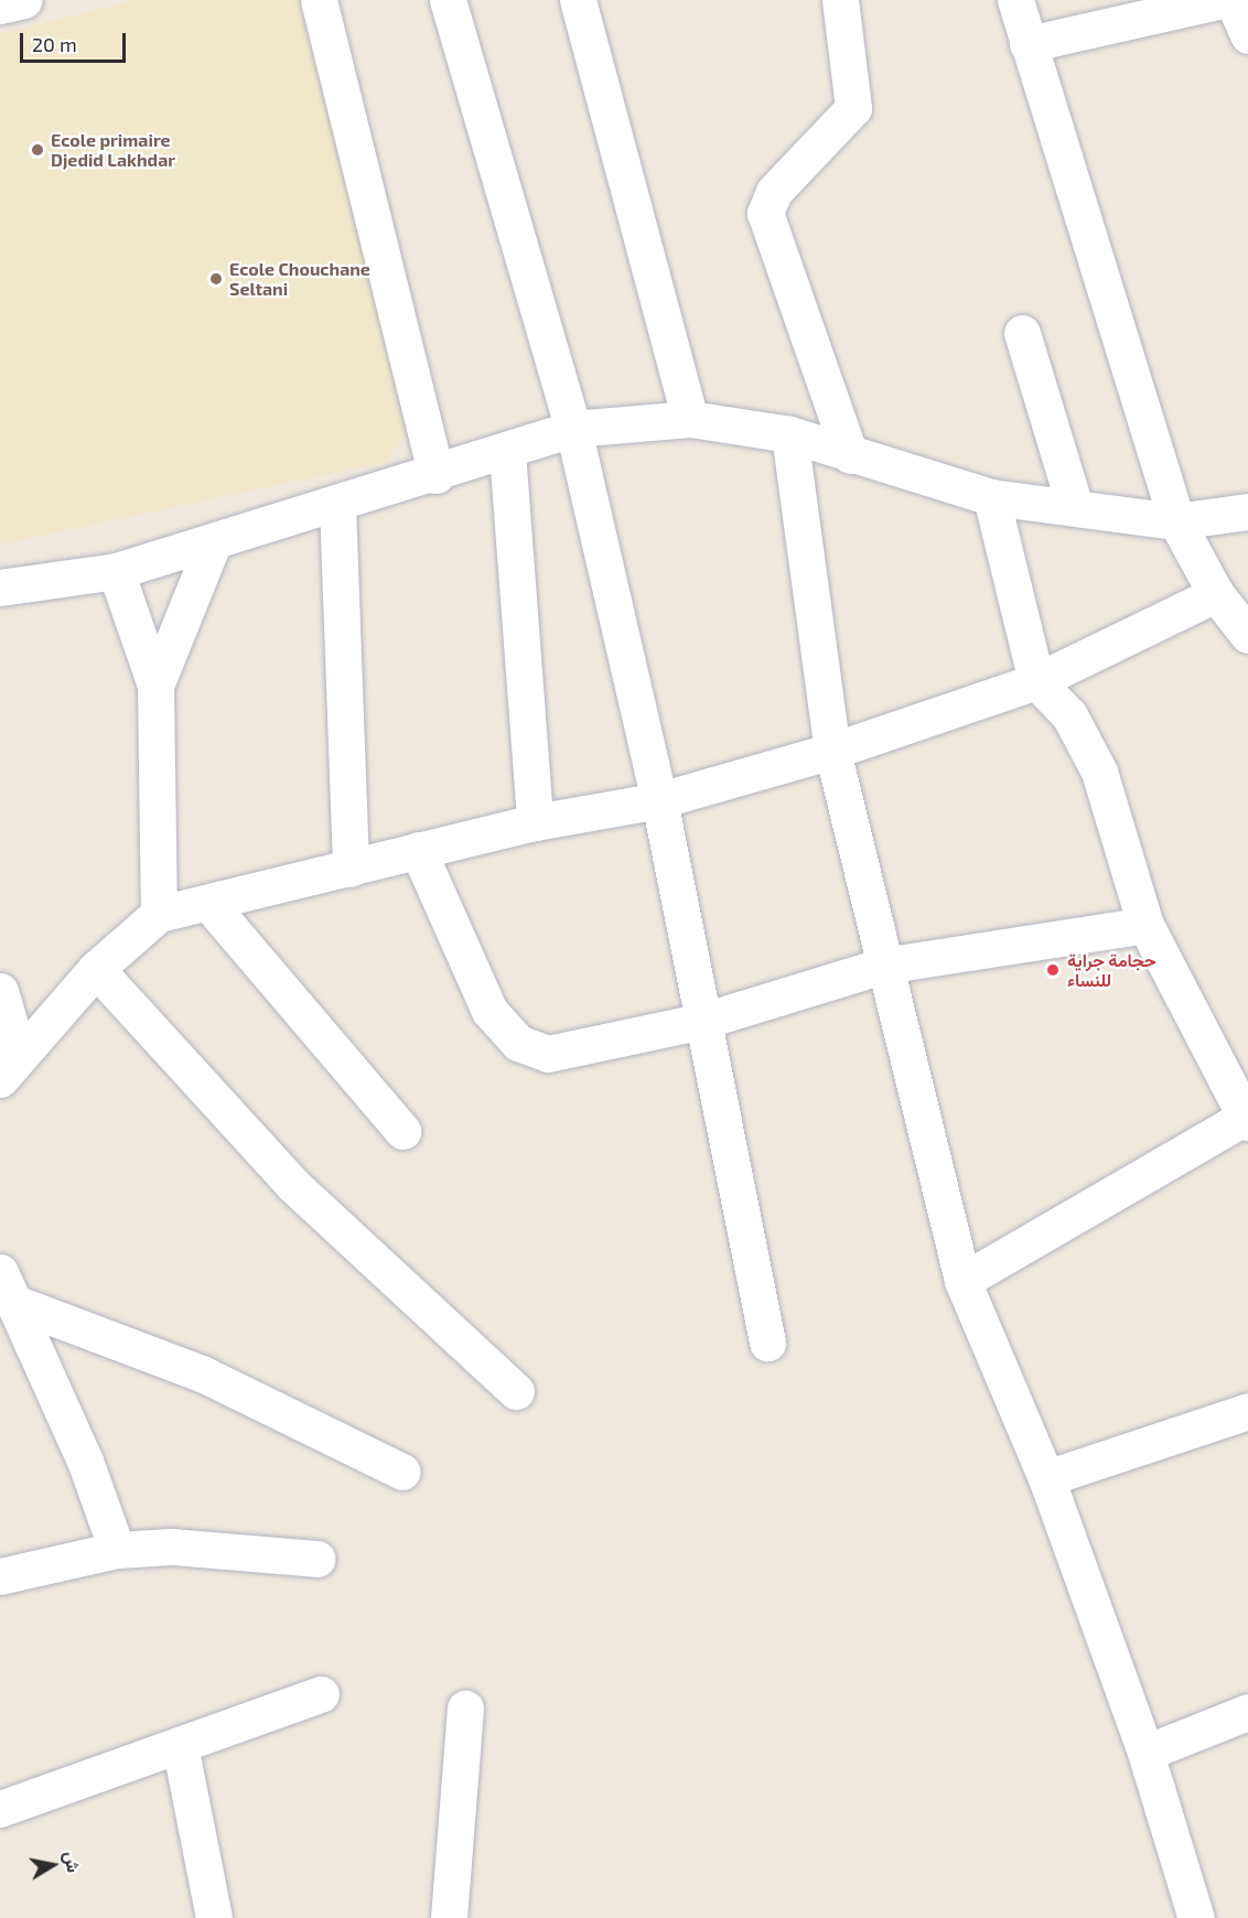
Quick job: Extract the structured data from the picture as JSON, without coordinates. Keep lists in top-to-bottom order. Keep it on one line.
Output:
{"places":["Ecole primaire Djedid Lakhdar","Ecole Chouchane Seltani","حجامة جراية للنساء"],"scale_bar":"20 m","north":"right"}
